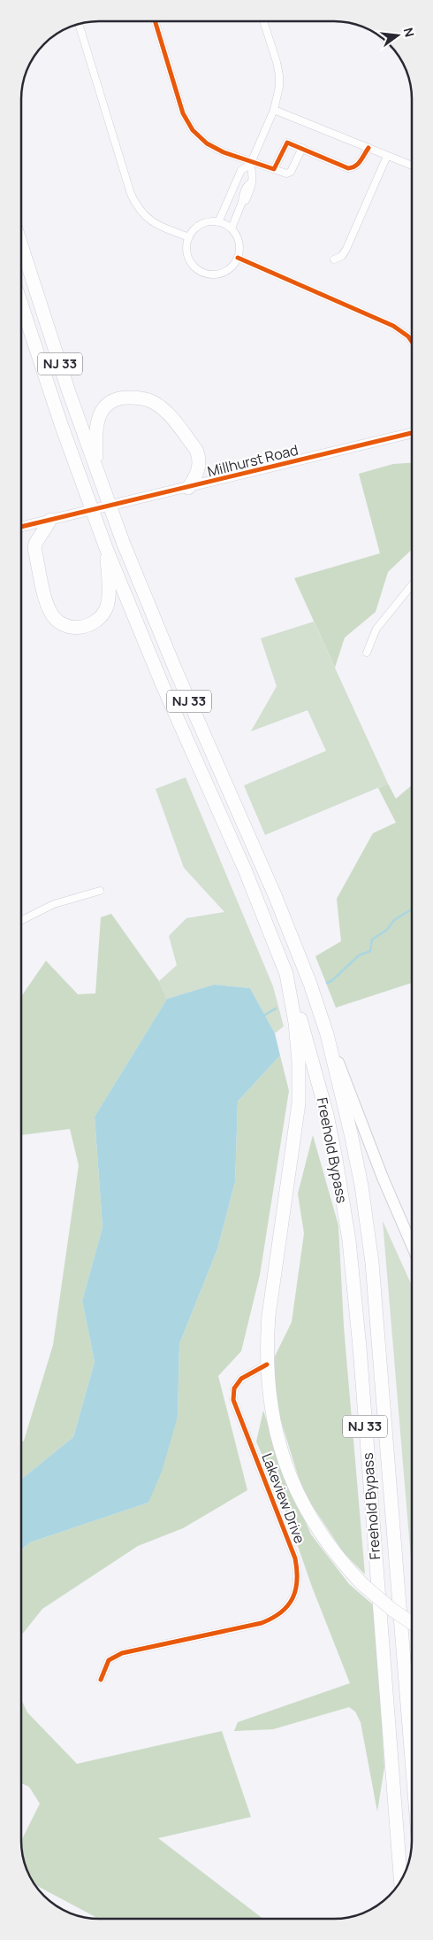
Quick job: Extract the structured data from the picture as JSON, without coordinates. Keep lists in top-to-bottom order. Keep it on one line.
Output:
{"streets":{"highway":["NJ 33","Freehold Bypass"],"street":["Millhurst Road","Lakeview Drive"]},"crossings":[["NJ 33","Millhurst Road"],["NJ 33","Freehold Bypass"]],"north":"right"}
